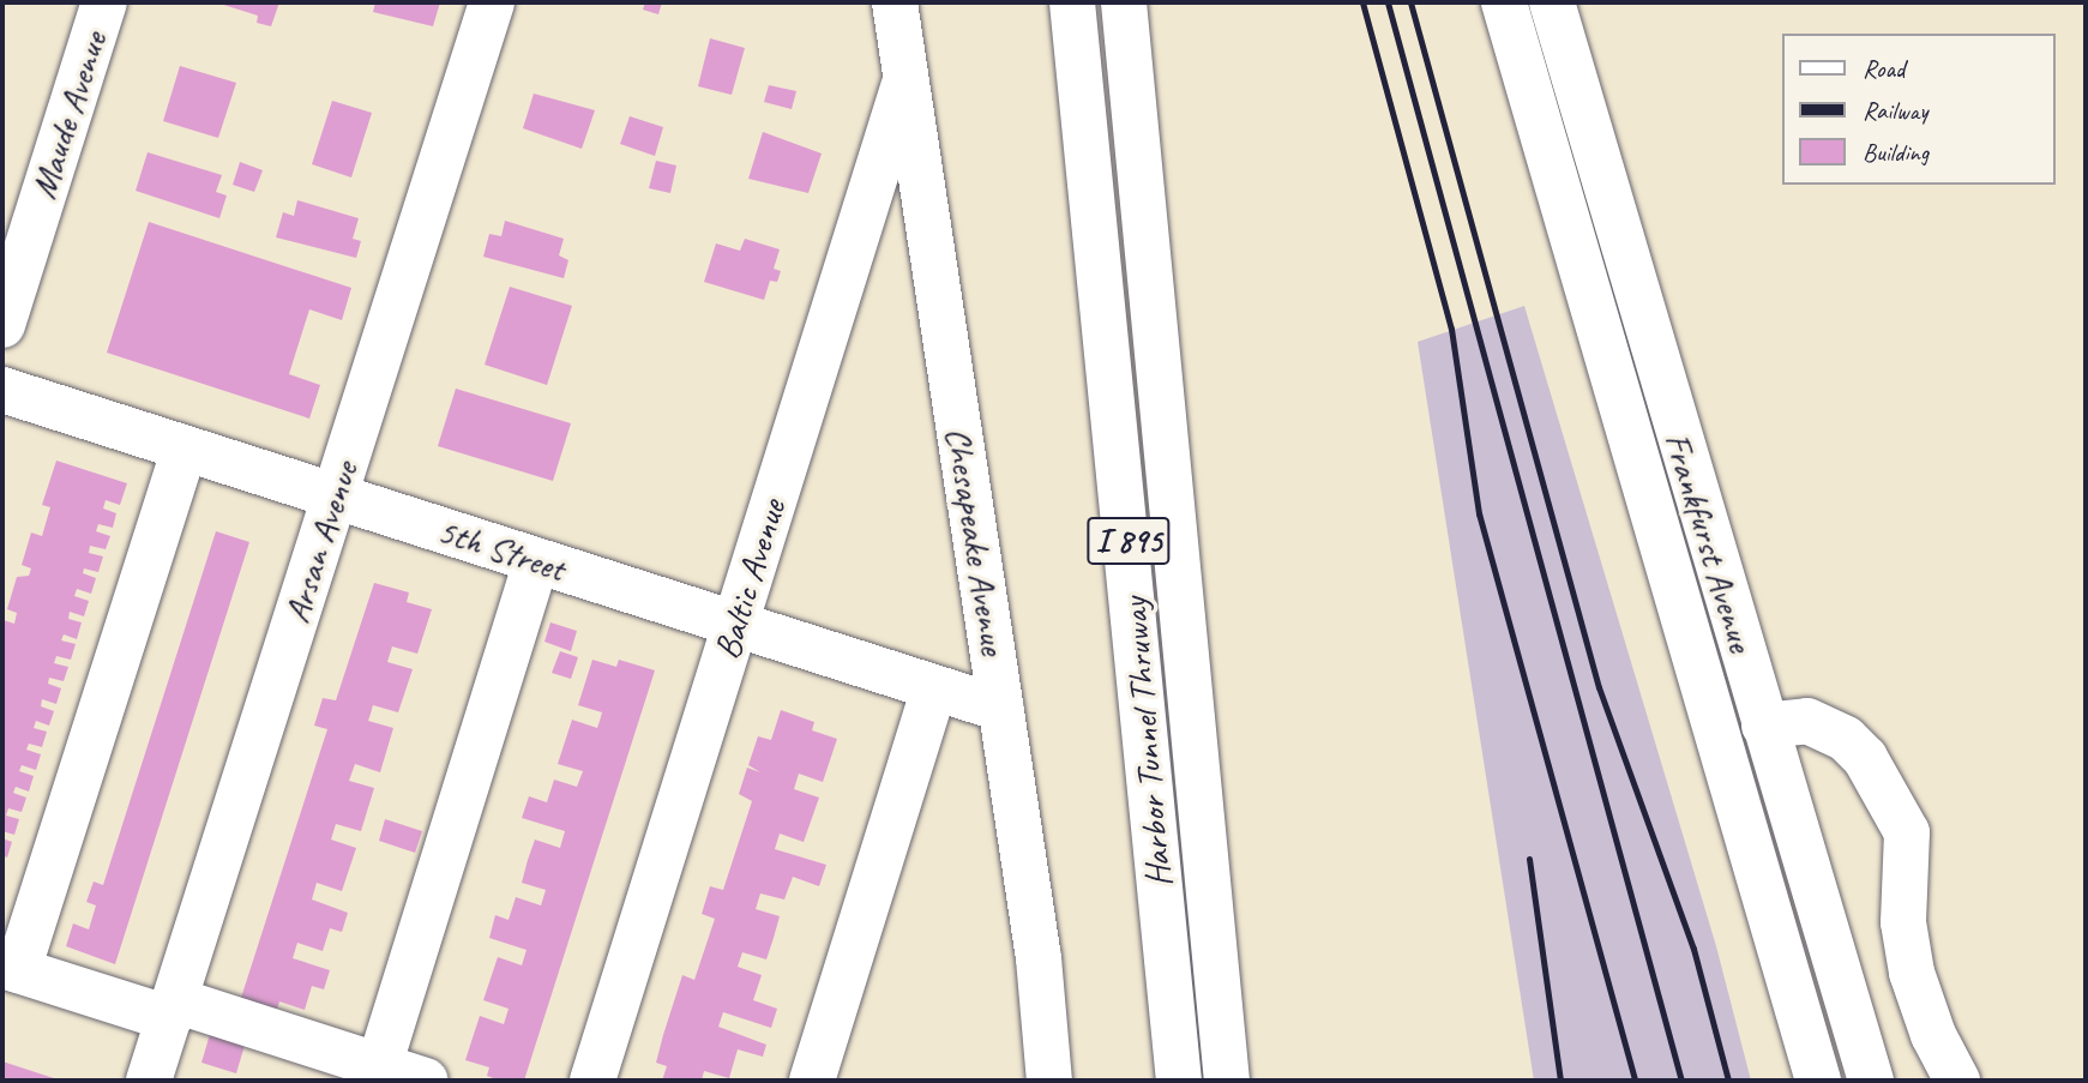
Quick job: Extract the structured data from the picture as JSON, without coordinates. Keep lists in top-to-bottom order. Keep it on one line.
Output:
{"streets":{"main road":["Maude Avenue","Chesapeake Avenue","I 895","Arsan Avenue","Frankfurst Avenue","5th Street","Baltic Avenue","Harbor Tunnel Thruway"]},"crossings":[["Chesapeake Avenue","5th Street"],["Chesapeake Avenue","Baltic Avenue"],["Arsan Avenue","5th Street"],["5th Street","Baltic Avenue"]],"legend":["Road","Railway","Building"]}
